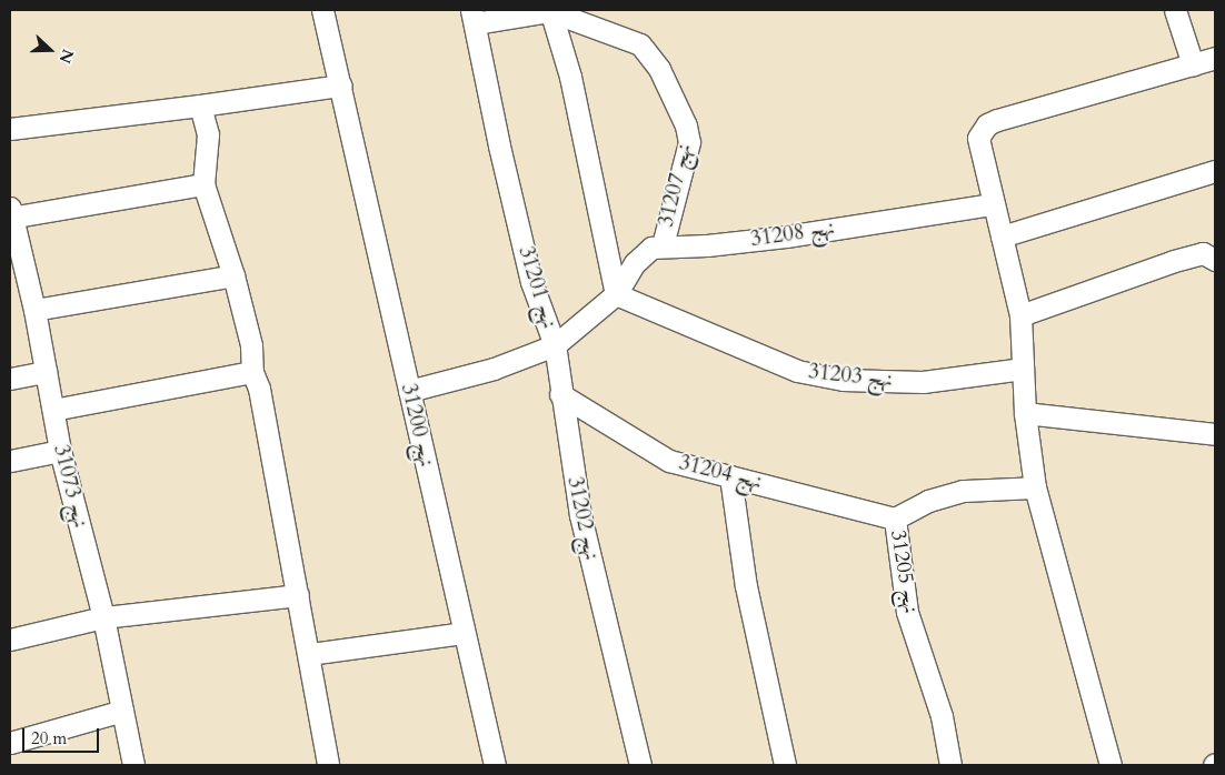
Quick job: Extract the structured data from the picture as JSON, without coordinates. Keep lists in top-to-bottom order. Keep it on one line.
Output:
{"streets":{"street":["نهج 31207","نهج 31208","نهج 31201","نهج 31203","نهج 31200","نهج 31204","نهج 31073","نهج 31202","نهج 31205"]},"crossings":[["نهج 31207","نهج 31208"],["نهج 31207","نهج 31201"],["نهج 31201","نهج 31200"],["نهج 31201","نهج 31202"],["نهج 31204","نهج 31202"],["نهج 31204","نهج 31205"]],"scale_bar":"20 m","north":"right"}
